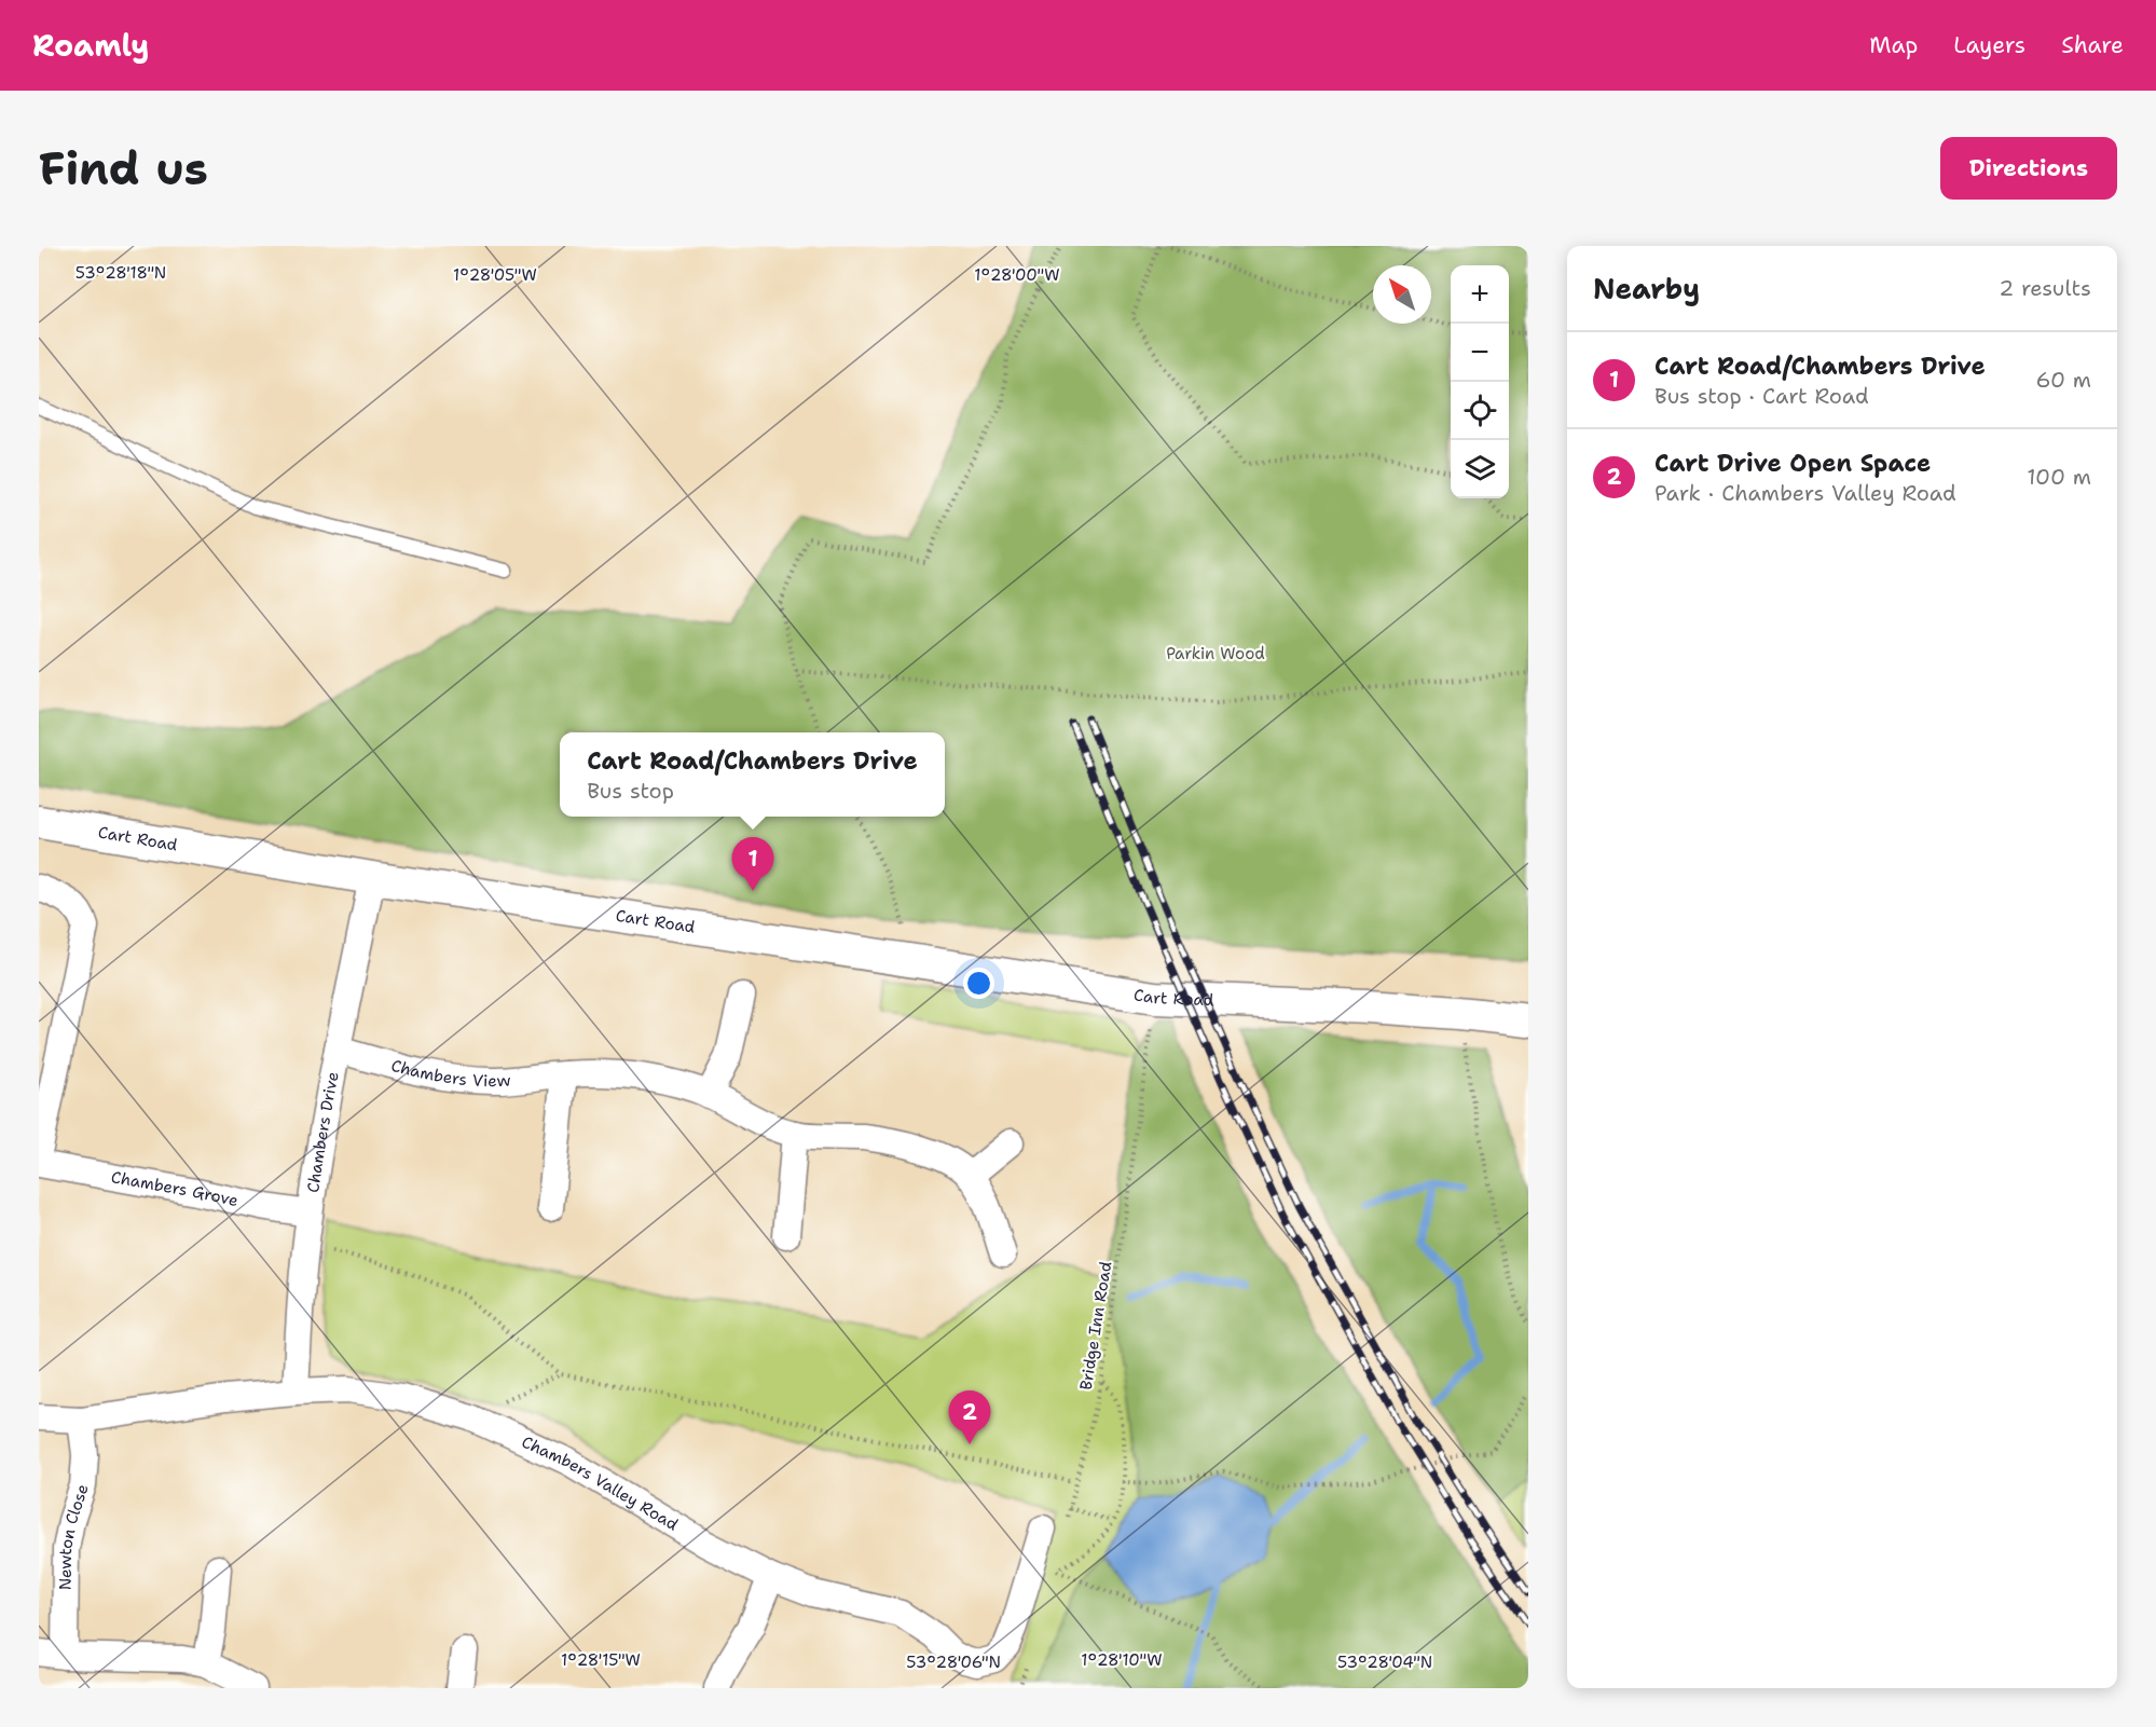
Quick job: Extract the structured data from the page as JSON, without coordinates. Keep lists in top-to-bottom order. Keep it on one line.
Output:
{"streets":{"street":["Cart Road","Chambers View","Chambers Drive","Chambers Grove","Chambers Valley Road","Newton Close"],"path":["Bridge Inn Road"]},"crossings":[["Cart Road","Chambers Drive"],["Cart Road","Bridge Inn Road"],["Chambers View","Chambers Drive"],["Chambers Drive","Chambers Grove"],["Chambers Drive","Chambers Valley Road"],["Bridge Inn Road","Chambers Valley Road"],["Chambers Valley Road","Newton Close"]],"parks":["Parkin Wood"],"north":"top left","page":{"header":"Roamly","nav":["Map","Layers","Share"],"buttons":"Directions","title":"Find us","heading":["Nearby","2 results"],"map_buttons":["+","−"],"list":[{"mark":"1","name":"Cart Road/Chambers Drive","note":"Bus stop · Cart Road","value":"60 m"},{"mark":"2","name":"Cart Drive Open Space","note":"Park · Chambers Valley Road","value":"100 m"}],"popup":["Cart Road/Chambers Drive","Bus stop"],"pins":["1","2"]},"coordinates":["53°28'18\"N","1°28'00\"W","1°28'05\"W","1°28'15\"W","1°28'10\"W","53°28'06\"N","53°28'04\"N"]}
